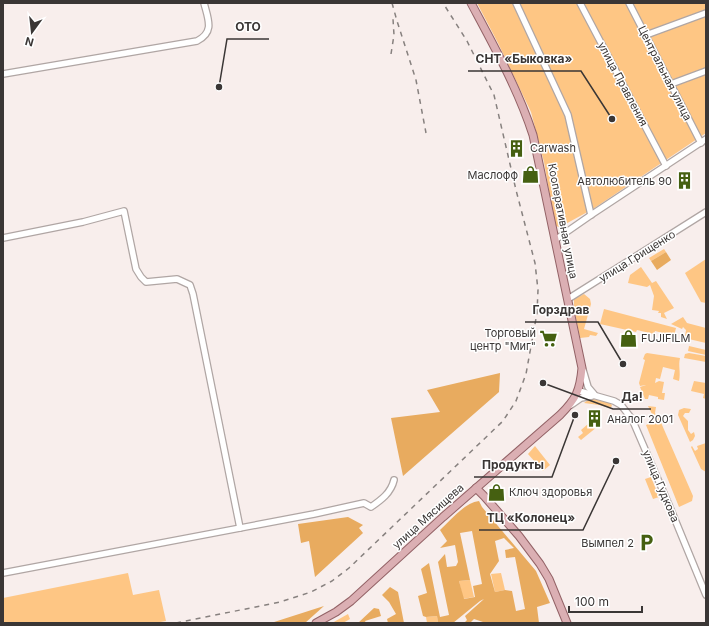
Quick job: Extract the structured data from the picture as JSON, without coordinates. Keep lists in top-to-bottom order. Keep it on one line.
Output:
{"streets":{"main road":["Кооперативная улица","улица Мясищева"],"street":["Центральная улица","улица Правления","улица Грищенко","улица Гудкова"]},"crossings":[["Кооперативная улица","улица Грищенко"],["Кооперативная улица","улица Гудкова"],["Кооперативная улица","улица Мясищева"]],"places":{"other":["ОТО","СНТ «Быковка»","Горздрав","Да!","Продукты","ТЦ «Колонец»"],"building":["Carwash","Автолюбитель 90","Аналог 2001"],"shop":["Маслофф","FUJIFILM","Ключ здоровья"],"supermarket":["Торговый центр \"Миг\""],"parking":["Вымпел 2"]},"scale_bar":"100 m","north":"bottom"}
